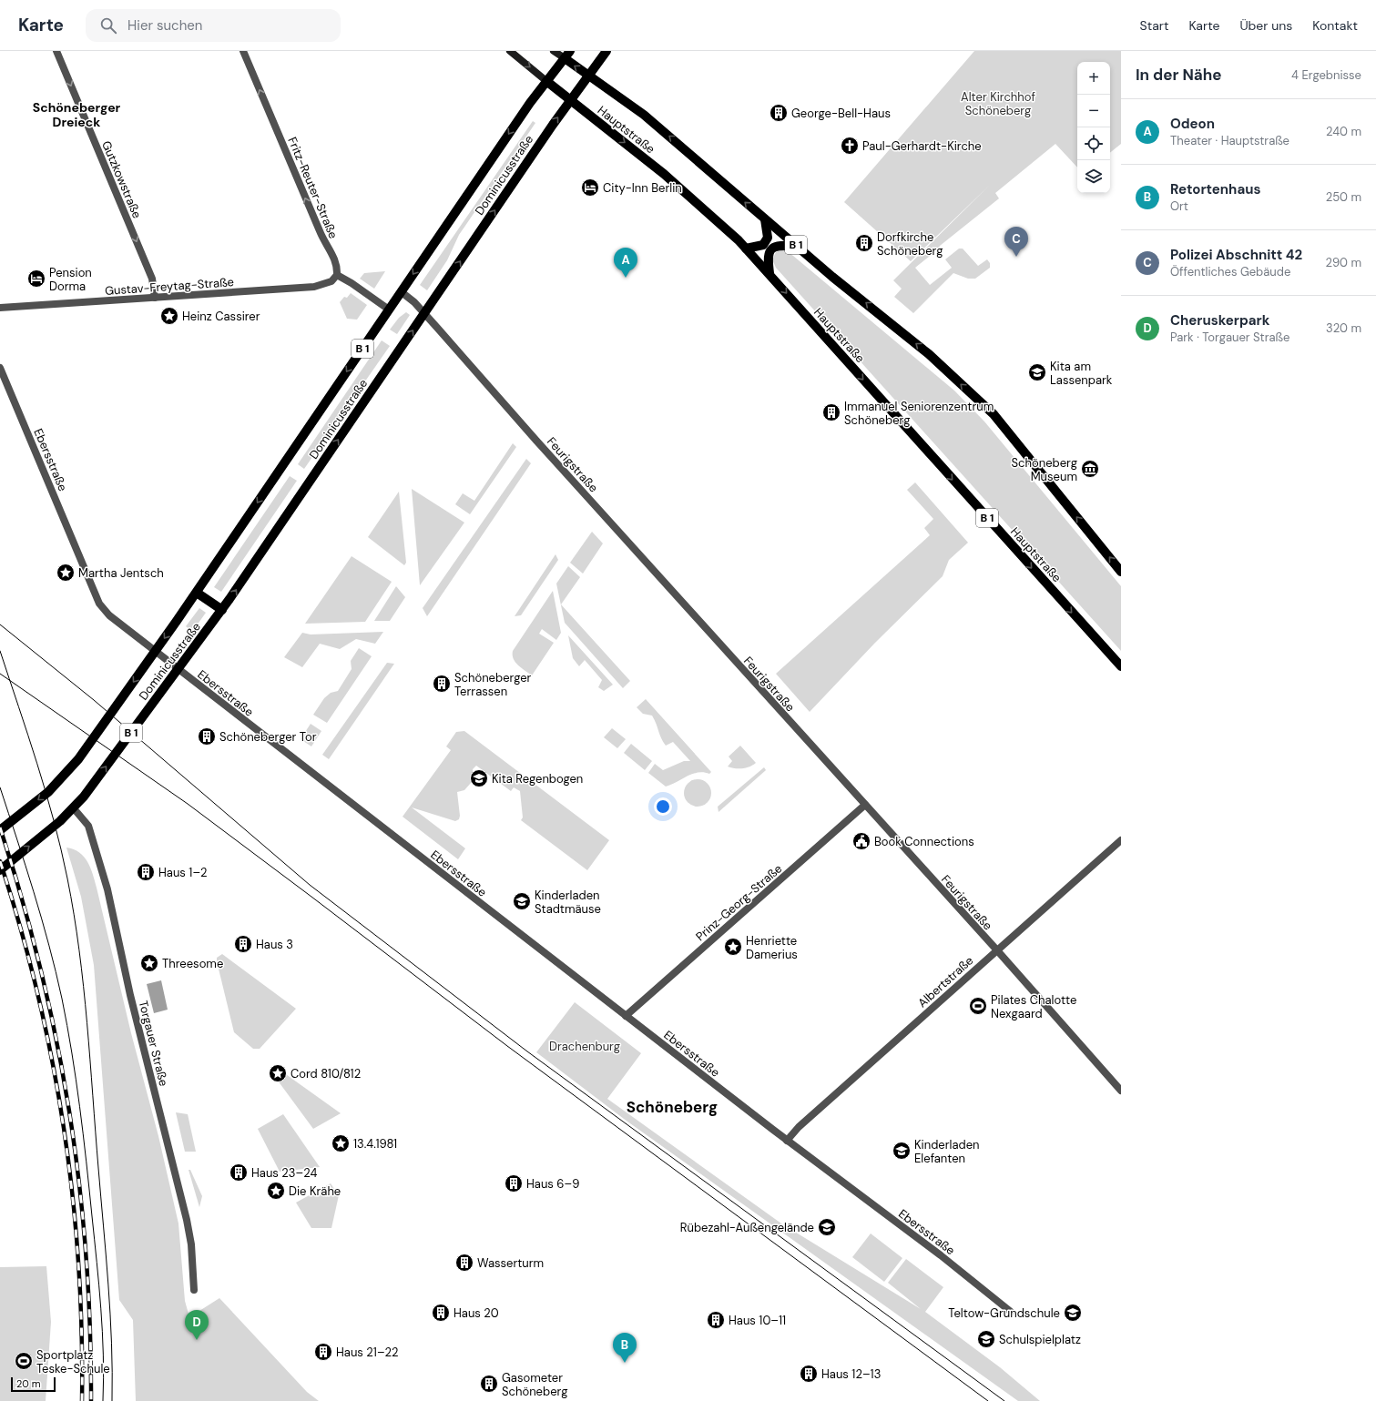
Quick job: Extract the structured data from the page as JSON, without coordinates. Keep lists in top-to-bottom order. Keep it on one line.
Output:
{"streets":{"main road":["Hauptstraße","Dominicusstraße","B 1"],"street":["Gutzkowstraße","Fritz-Reuter-Straße","Gustav-Freytag-Straße","Ebersstraße","Feurigstraße","Prinz-Georg-Straße","Albertstraße","Torgauer Straße"]},"crossings":[["Hauptstraße","Dominicusstraße"],["Dominicusstraße","B 1"],["Dominicusstraße","Ebersstraße"],["Dominicusstraße","Feurigstraße"],["Dominicusstraße","Torgauer Straße"],["Gutzkowstraße","Gustav-Freytag-Straße"],["Fritz-Reuter-Straße","Gustav-Freytag-Straße"],["B 1","Torgauer Straße"],["Ebersstraße","Prinz-Georg-Straße"],["Ebersstraße","Albertstraße"],["Feurigstraße","Prinz-Georg-Straße"],["Feurigstraße","Albertstraße"]],"one_way":["Gutzkowstraße","Fritz-Reuter-Straße"],"districts":["Schöneberger Dreieck","Schöneberg"],"parks":["Alter Kirchhof Schöneberg","Drachenburg"],"places":{"building":["George-Bell-Haus","Dorfkirche Schöneberg","Immanuel Seniorenzentrum Schöneberg","Schöneberger Terrassen","Schöneberger Tor","Haus 1–2","Haus 3","Haus 23–24","Haus 6–9","Wasserturm","Haus 20","Haus 10–11","Haus 21–22","Haus 12–13","Gasometer Schöneberg"],"church":["Paul-Gerhardt-Kirche"],"hotel":["City-Inn Berlin","Pension Dorma"],"place":["Heinz Cassirer","Martha Jentsch","Henriette Damerius","Threesome","Cord 810/812","13.4.1981","Die Krähe"],"school or university":["Kita am Lassenpark","Kita Regenbogen","Kinderladen Stadtmäuse","Kinderladen Elefanten","Rübezahl-Außengelände","Teltow-Grundschule","Schulspielplatz"],"museum":["Schöneberg Museum"],"public building":["Book Connections"],"sports":["Pilates Chalotte Nexgaard","Sportplatz Teske-Schule"]},"scale_bar":"20 m","page":{"header":"Karte","search":"Hier suchen","nav":["Start","Karte","Über uns","Kontakt"],"heading":["In der Nähe","4 Ergebnisse"],"map_buttons":["+","−"],"list":[{"mark":"A","name":"Odeon","note":"Theater · Hauptstraße","value":"240 m"},{"mark":"B","name":"Retortenhaus","note":"Ort","value":"250 m"},{"mark":"C","name":"Polizei Abschnitt 42","note":"Öffentliches Gebäude","value":"290 m"},{"mark":"D","name":"Cheruskerpark","note":"Park · Torgauer Straße","value":"320 m"}],"pins":["C","A","D","B"],"scale":"20 m"}}
